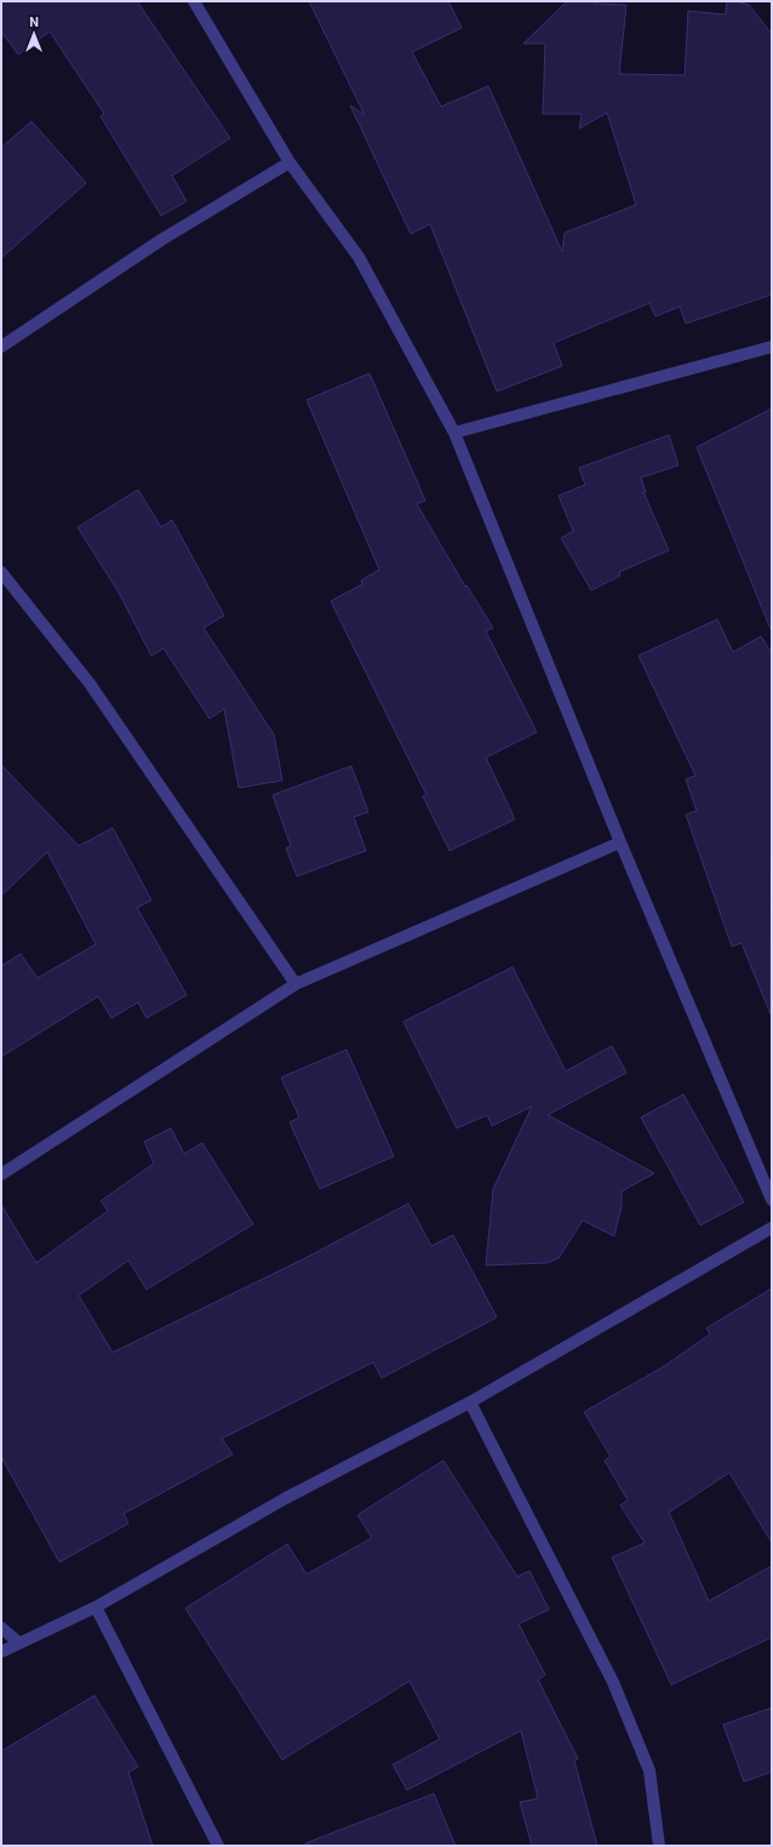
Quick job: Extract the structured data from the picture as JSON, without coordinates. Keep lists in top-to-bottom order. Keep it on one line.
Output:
{"north":"top"}
